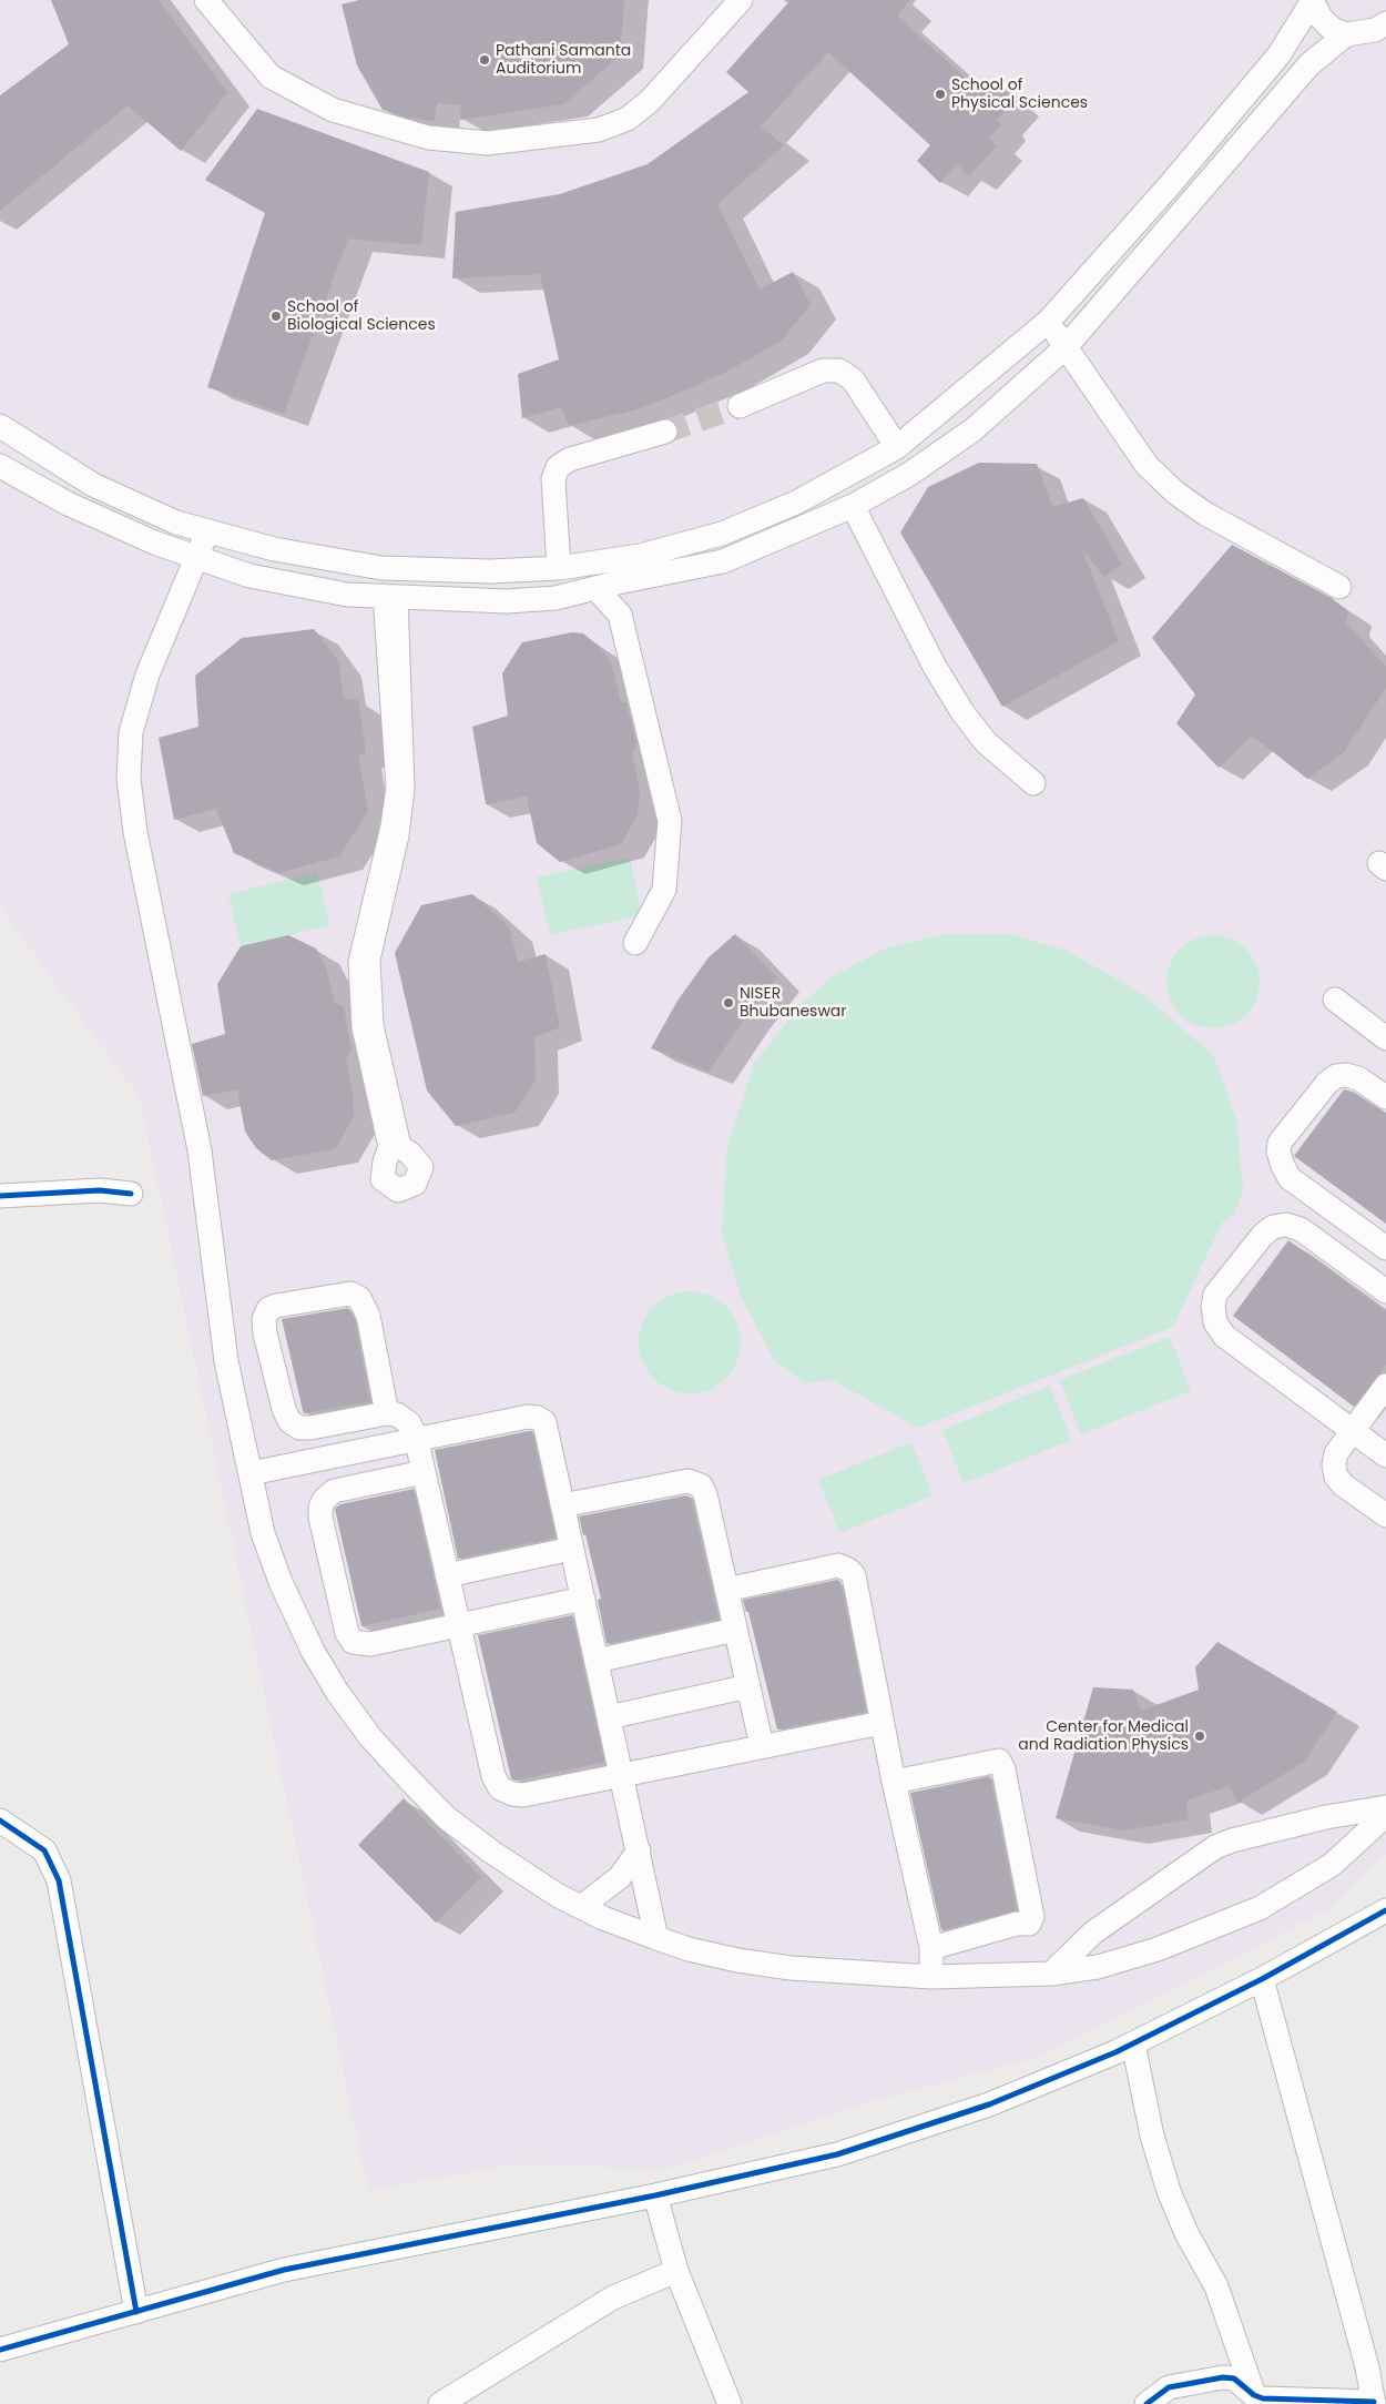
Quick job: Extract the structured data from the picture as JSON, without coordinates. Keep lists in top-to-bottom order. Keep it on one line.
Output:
{"places":["Pathani Samanta Auditorium","School of Physical Sciences","School of Biological Sciences","NISER Bhubaneswar","Center for Medical and Radiation Physics"]}
